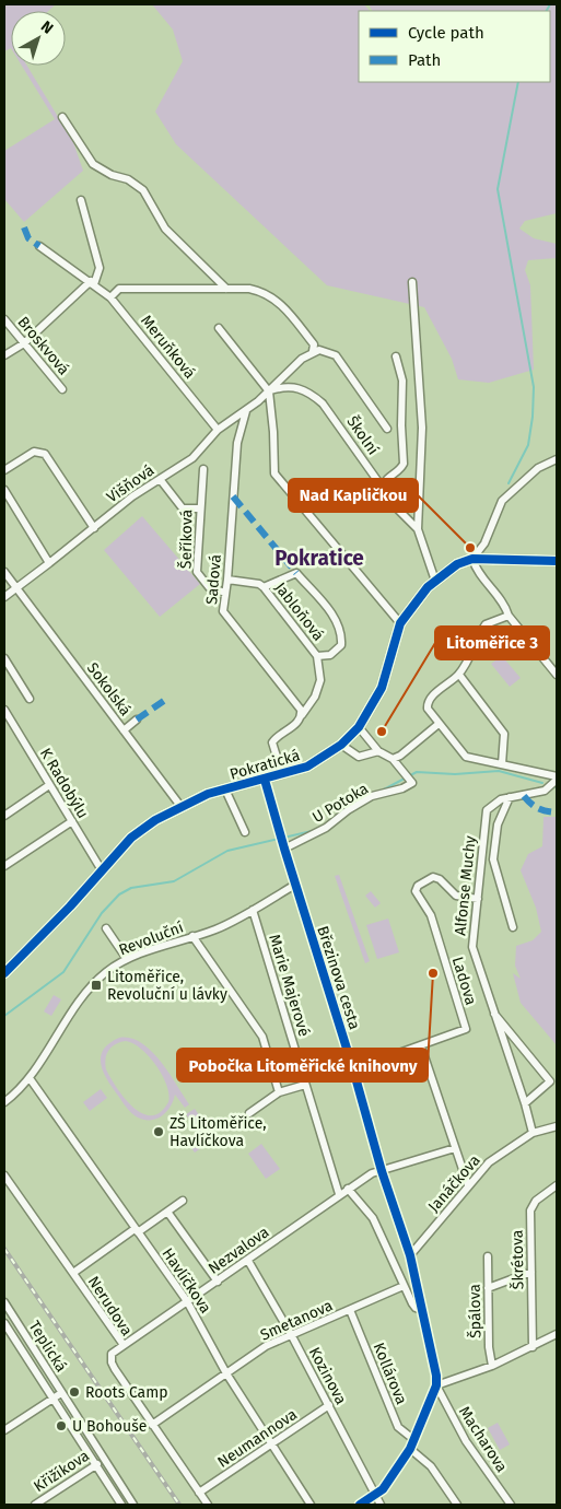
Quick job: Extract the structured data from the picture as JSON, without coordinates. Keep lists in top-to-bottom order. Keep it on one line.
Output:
{"streets":{"street":["Broskvová","Meruňková","Školní","Višňová","Šeříková","Sadová","Jabloňová","Sokolská","Pokratická","K Radobýlu","U Potoka","Alfonse Muchy","Revoluční","Březinova cesta","Ladova","Marie Majerové","Janáčkova","Nezvalova","Škrétova","Havlíčkova","Nerudova","Špálova","Smetanova","Teplická","Kollárova","Kozinova","Neumannova","Macharova","Křižíkova"]},"crossings":[["Meruňková","Višňová"],["Školní","Višňová"],["Višňová","Sadová"],["Višňová","Sokolská"],["Šeříková","Sadová"],["Sadová","Jabloňová"],["Sokolská","Pokratická"],["Pokratická","K Radobýlu"],["Pokratická","Březinova cesta"],["U Potoka","Březinova cesta"],["Alfonse Muchy","Ladova"],["Alfonse Muchy","Janáčkova"],["Revoluční","Březinova cesta"],["Revoluční","Marie Majerové"],["Revoluční","Havlíčkova"],["Březinova cesta","Janáčkova"],["Březinova cesta","Nezvalova"],["Březinova cesta","Macharova"],["Marie Majerové","Nezvalova"],["Nezvalova","Havlíčkova"],["Nezvalova","Nerudova"],["Nezvalova","Kozinova"],["Havlíčkova","Smetanova"],["Havlíčkova","Neumannova"],["Nerudova","Smetanova"],["Nerudova","Neumannova"],["Smetanova","Kollárova"],["Smetanova","Kozinova"],["Teplická","Křižíkova"],["Kozinova","Neumannova"]],"districts":["Pokratice"],"places":{"other":["Nad Kapličkou","Litoměřice 3","Pobočka Litoměřické knihovny","ZŠ Litoměřice, Havlíčkova","Roots Camp","U Bohouše"],"transit":["Litoměřice, Revoluční u lávky"]},"legend":["Cycle path","Path"],"north":"top right"}
